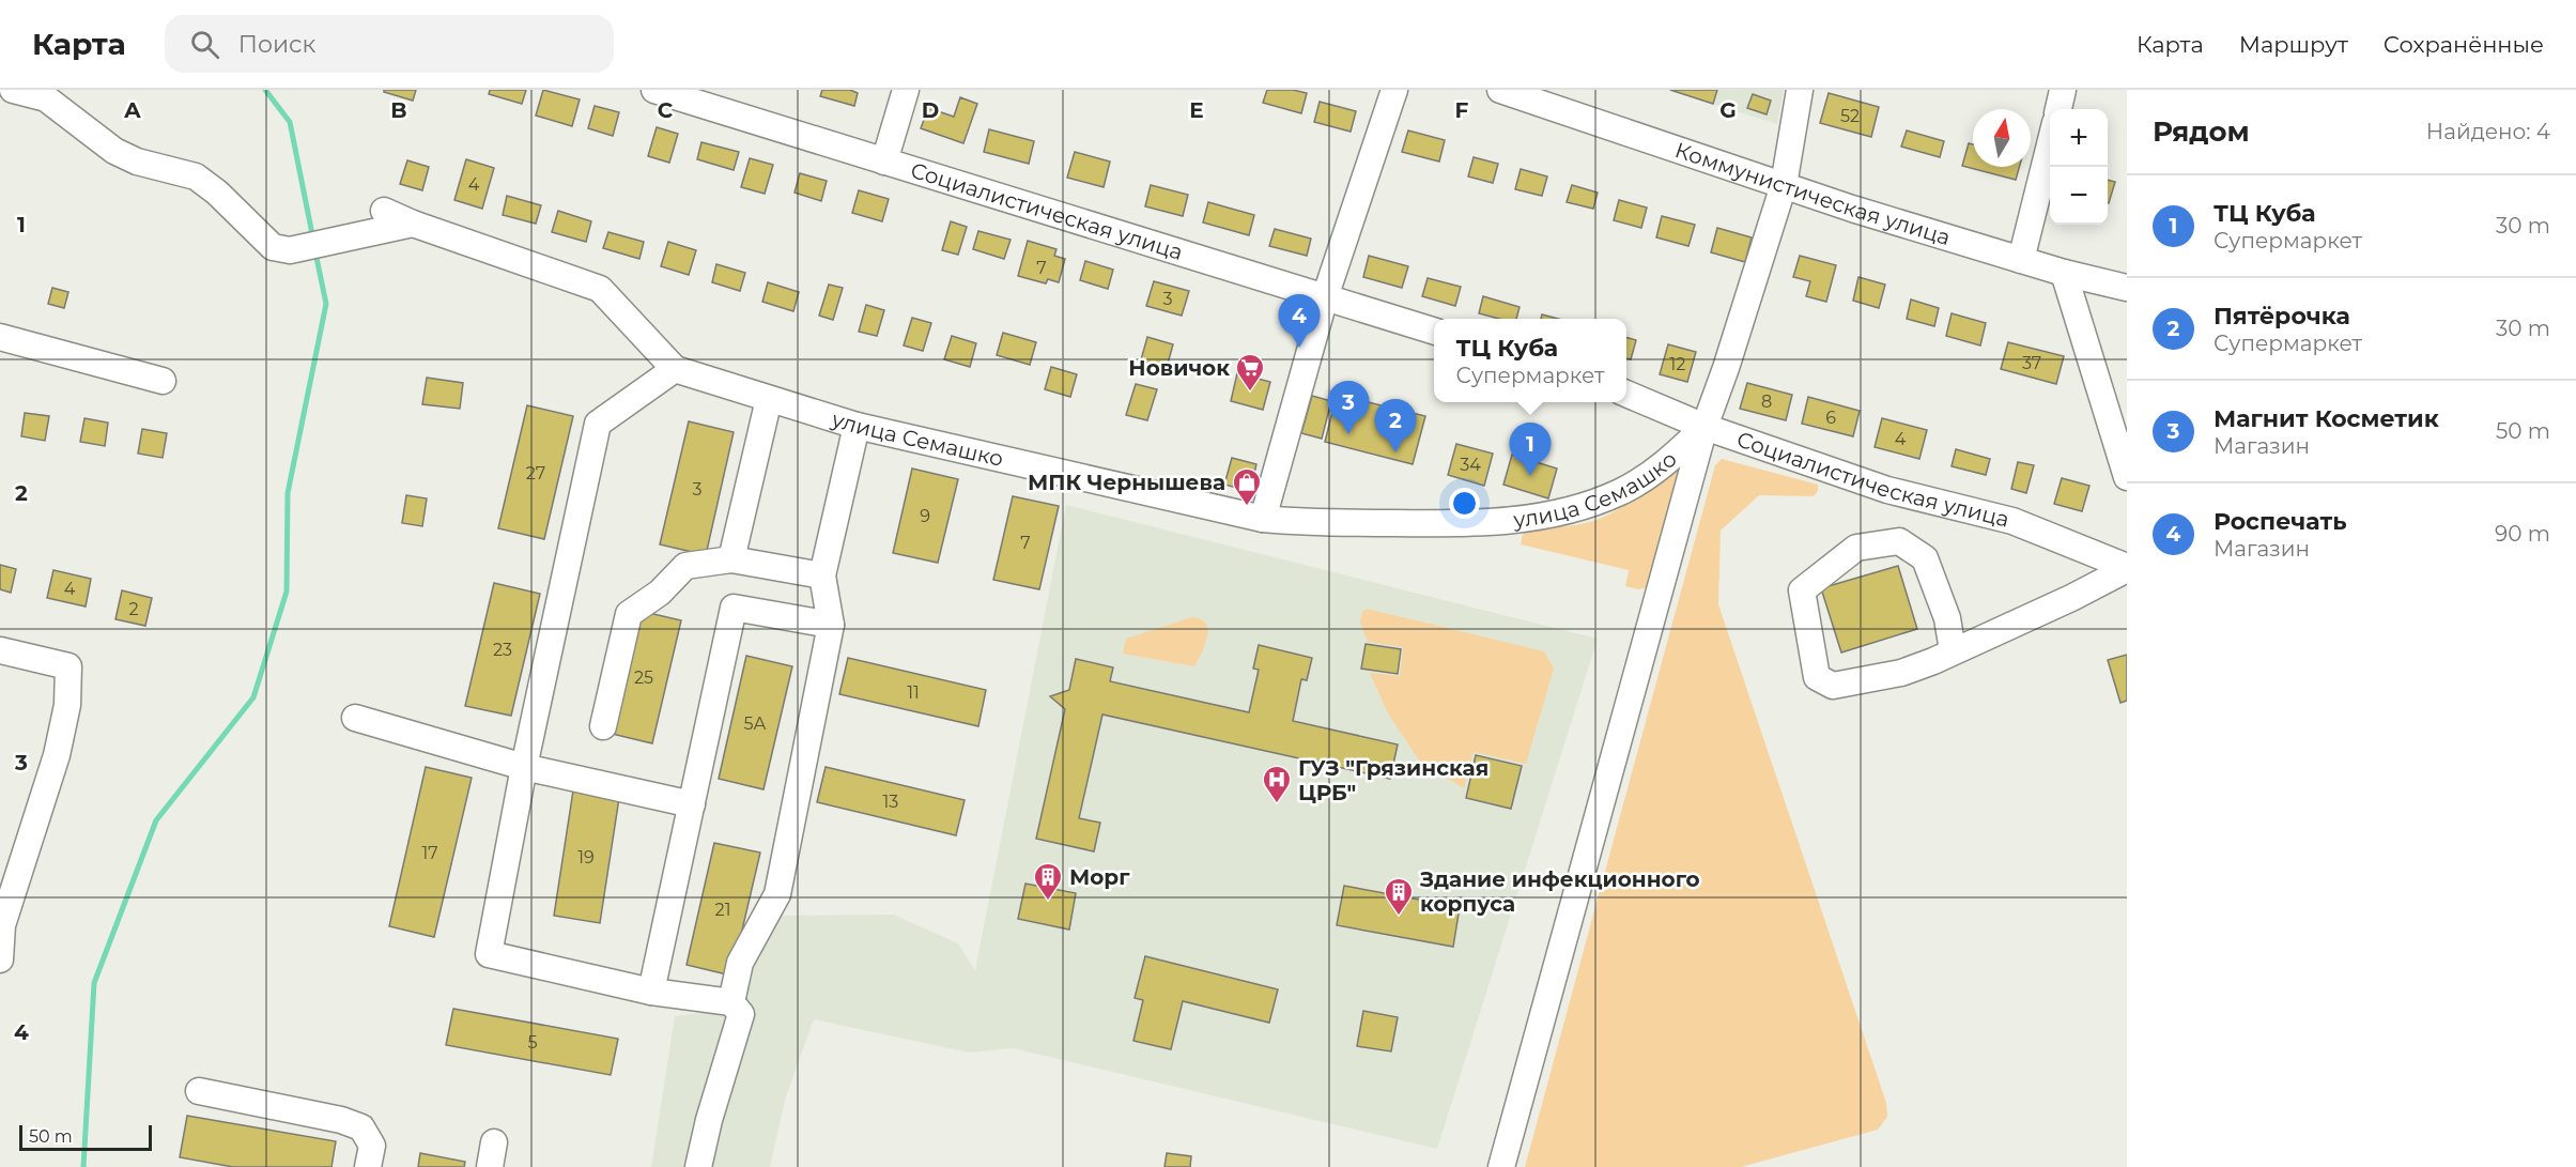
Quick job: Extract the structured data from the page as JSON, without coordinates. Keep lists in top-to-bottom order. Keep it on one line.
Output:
{"streets":{"street":["Коммунистическая улица","Социалистическая улица","улица Семашко"]},"crossings":[["Социалистическая улица","улица Семашко"]],"places":{"supermarket":["Новичок"],"shop":["МПК Чернышева"],"hospital":["ГУЗ \"Грязинская ЦРБ\""],"building":["Морг","Здание инфекционного корпуса"]},"house_numbers":["52","4","7","3","37","12","8","6","4","34","27","3","9","7","4","2","23","25","11","5А","13","17","19","21","5"],"scale_bar":"50 m","north":"top","page":{"header":"Карта","search":"Поиск","nav":["Карта","Маршрут","Сохранённые"],"heading":["Рядом","Найдено: 4"],"map_buttons":["+","−"],"list":[{"mark":"1","name":"ТЦ Куба","note":"Супермаркет","value":"30 m"},{"mark":"2","name":"Пятёрочка","note":"Супермаркет","value":"30 m"},{"mark":"3","name":"Магнит Косметик","note":"Магазин","value":"50 m"},{"mark":"4","name":"Роспечать","note":"Магазин","value":"90 m"}],"pins":["4","3","2","1"],"popup":["ТЦ Куба","Супермаркет"],"scale":"50 m"},"grid":{"columns":["A","B","C","D","E","F","G"],"rows":["1","2","3","4"]}}
